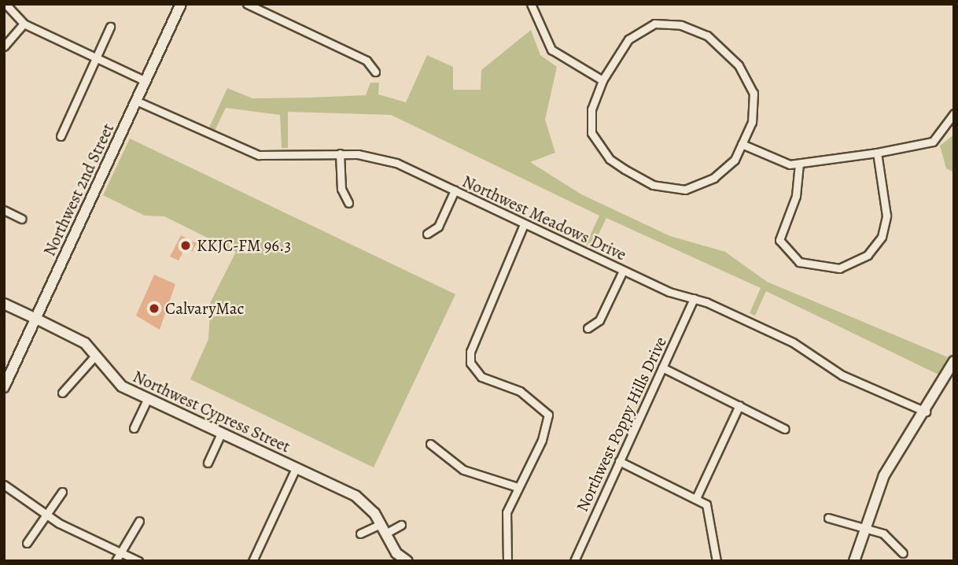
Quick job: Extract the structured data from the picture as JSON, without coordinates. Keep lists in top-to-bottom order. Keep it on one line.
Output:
{"streets":{"street":["Northwest 2nd Street","Northwest Meadows Drive","Northwest Cypress Street","Northwest Poppy Hills Drive"]},"crossings":[["Northwest 2nd Street","Northwest Meadows Drive"],["Northwest 2nd Street","Northwest Cypress Street"],["Northwest Meadows Drive","Northwest Poppy Hills Drive"]],"places":["KKJC-FM 96.3","CalvaryMac"]}
